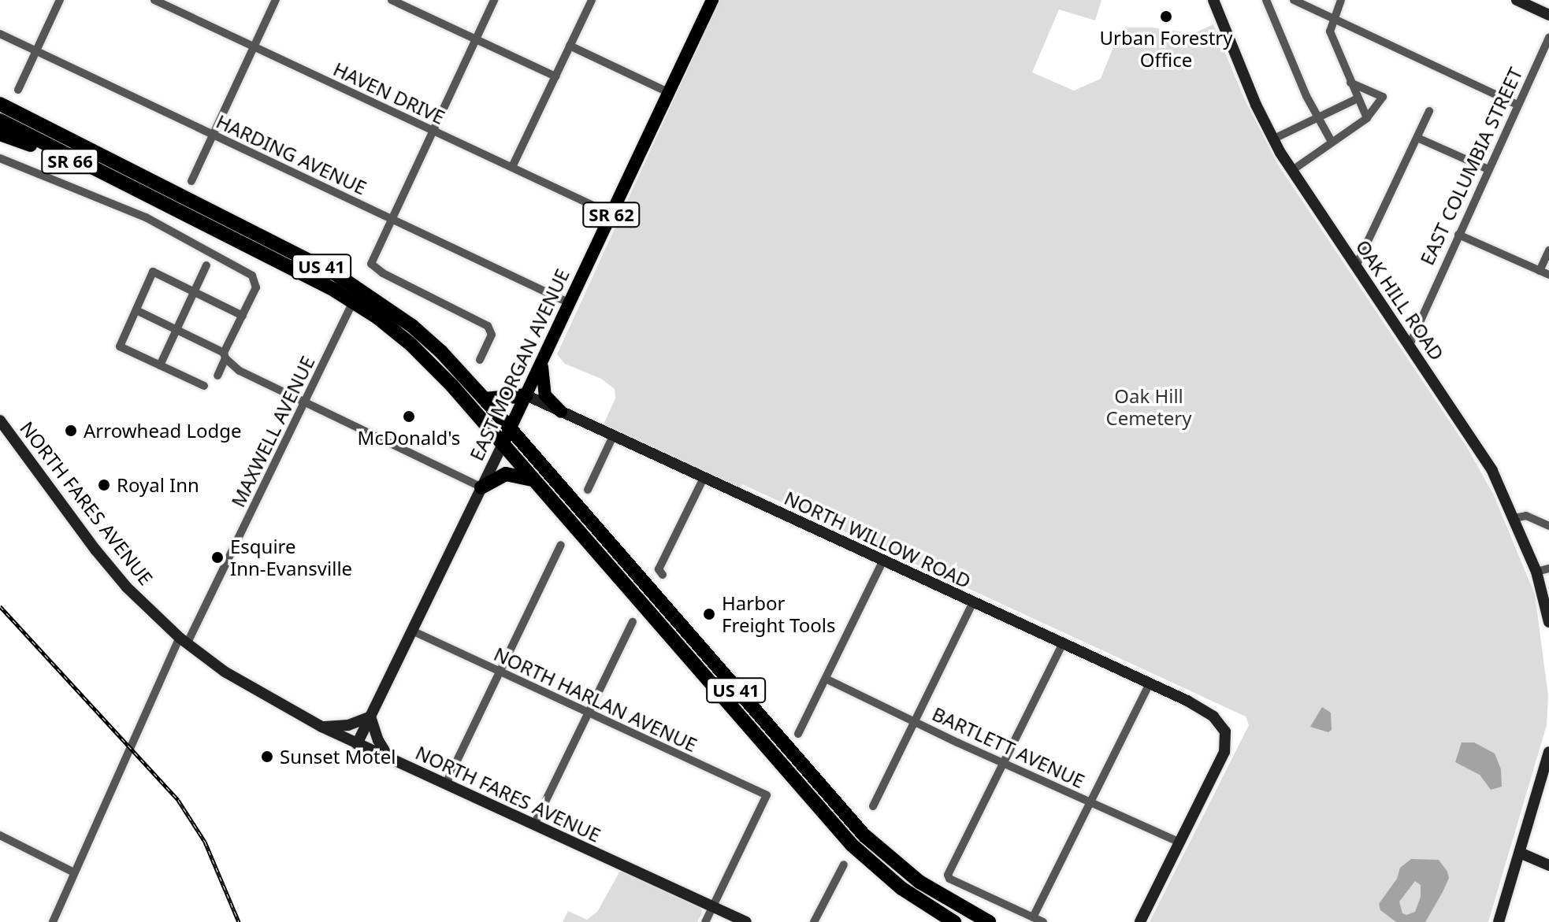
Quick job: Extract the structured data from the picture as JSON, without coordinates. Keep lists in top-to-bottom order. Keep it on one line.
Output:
{"streets":{"highway":["SR 66","US 41"],"main road":["SR 62","EAST MORGAN AVENUE"],"street":["HAVEN DRIVE","HARDING AVENUE","EAST COLUMBIA STREET","OAK HILL ROAD","MAXWELL AVENUE","NORTH FARES AVENUE","NORTH WILLOW ROAD","NORTH HARLAN AVENUE","BARTLETT AVENUE"]},"crossings":[["HAVEN DRIVE","EAST MORGAN AVENUE"],["HARDING AVENUE","EAST MORGAN AVENUE"],["SR 66","US 41"],["EAST COLUMBIA STREET","OAK HILL ROAD"],["US 41","EAST MORGAN AVENUE"],["US 41","MAXWELL AVENUE"],["EAST MORGAN AVENUE","NORTH FARES AVENUE"],["EAST MORGAN AVENUE","NORTH WILLOW ROAD"],["EAST MORGAN AVENUE","NORTH HARLAN AVENUE"],["MAXWELL AVENUE","NORTH FARES AVENUE"],["NORTH FARES AVENUE","NORTH HARLAN AVENUE"],["NORTH WILLOW ROAD","BARTLETT AVENUE"]],"parks":["Oak Hill Cemetery"],"places":["Urban Forestry Office","McDonald's","Arrowhead Lodge","Royal Inn","Esquire Inn-Evansville","Harbor Freight Tools","Sunset Motel"]}
